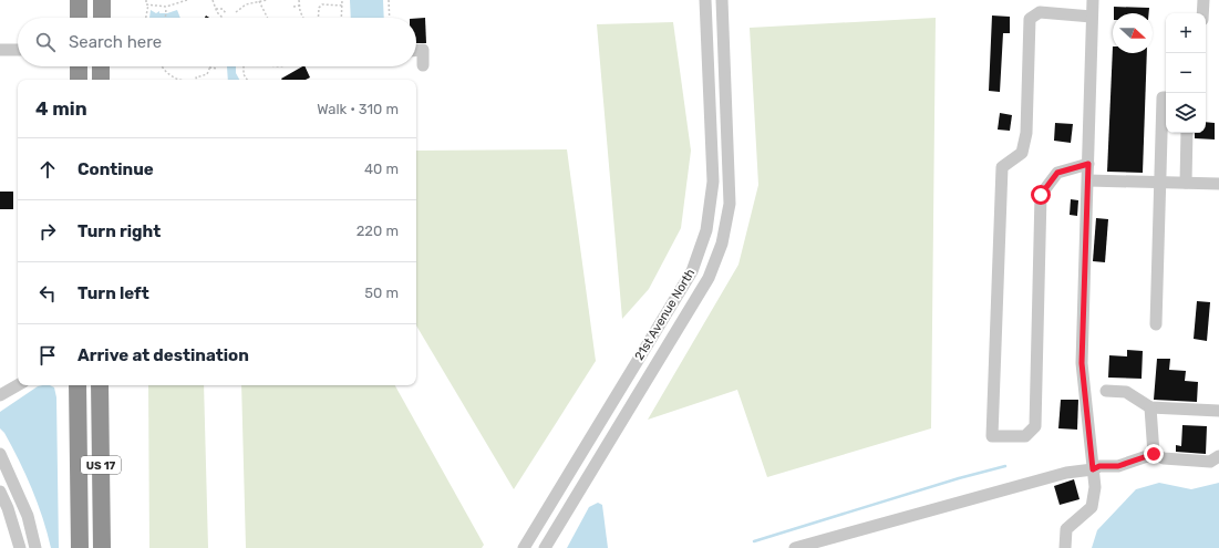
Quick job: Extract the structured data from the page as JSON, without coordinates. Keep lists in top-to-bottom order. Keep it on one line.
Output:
{"streets":{"highway":["US 17"],"street":["21st Avenue North"]},"north":"right","page":{"map_buttons":["+","−"],"search":"Search here","heading":["4 min","Walk · 310 m"],"list":[["Continue","40 m"],["Turn right","220 m"],["Turn left","50 m"],"Arrive at destination"]}}
